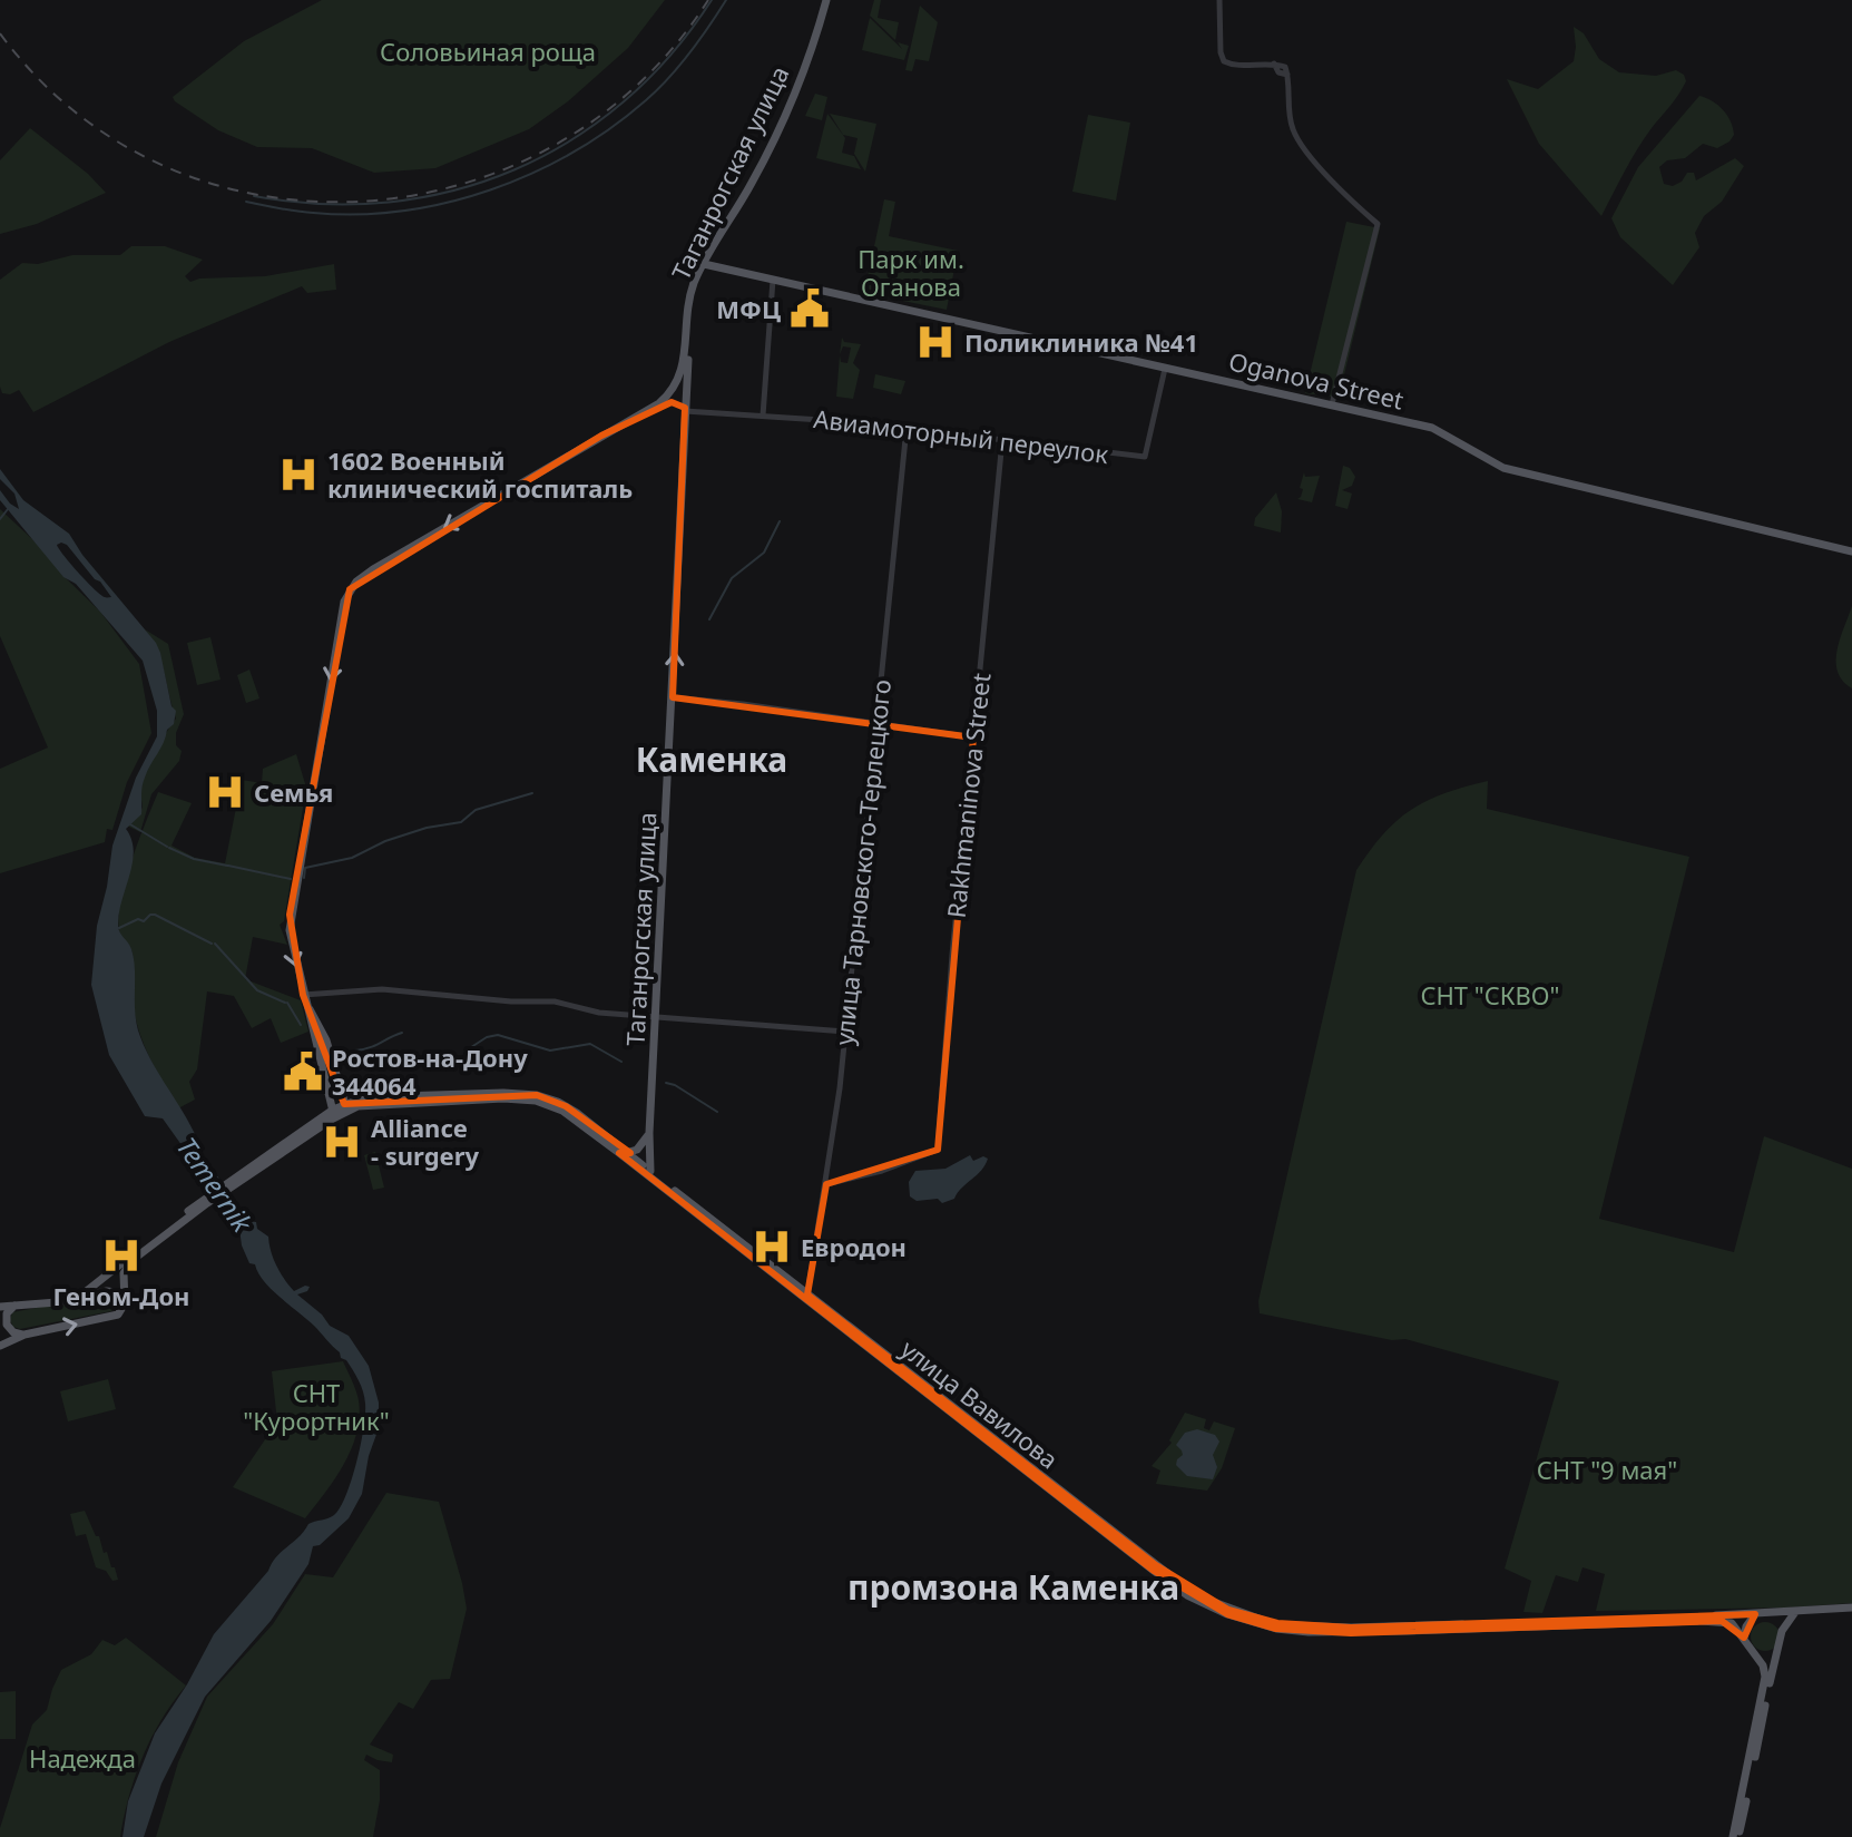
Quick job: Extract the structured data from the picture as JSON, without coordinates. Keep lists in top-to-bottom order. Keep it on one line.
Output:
{"streets":{"main road":["Таганрогская улица","Oganova Street","улица Вавилова"],"street":["Авиамоторный переулок","Rakhmaninova Street","улица Тарновского-Терлецкого"]},"crossings":[["Таганрогская улица","Oganova Street"],["Таганрогская улица","Авиамоторный переулок"],["Таганрогская улица","улица Вавилова"],["Oganova Street","Авиамоторный переулок"],["Авиамоторный переулок","Rakhmaninova Street"],["Авиамоторный переулок","улица Тарновского-Терлецкого"],["Rakhmaninova Street","улица Тарновского-Терлецкого"],["улица Тарновского-Терлецкого","улица Вавилова"]],"districts":["Каменка","промзона Каменка"],"water":["Temernik"],"parks":["Соловьиная роща","Парк им. Оганова","СНТ \"СКВО\"","СНТ \"Курортник\"","СНТ \"9 мая\"","Надежда"],"places":{"public building":["МФЦ","Ростов-на-Дону 344064"],"hospital":["Поликлиника №41","1602 Военный клинический госпиталь","Семья","Alliance - surgery","Евродон","Геном-Дон"]}}
